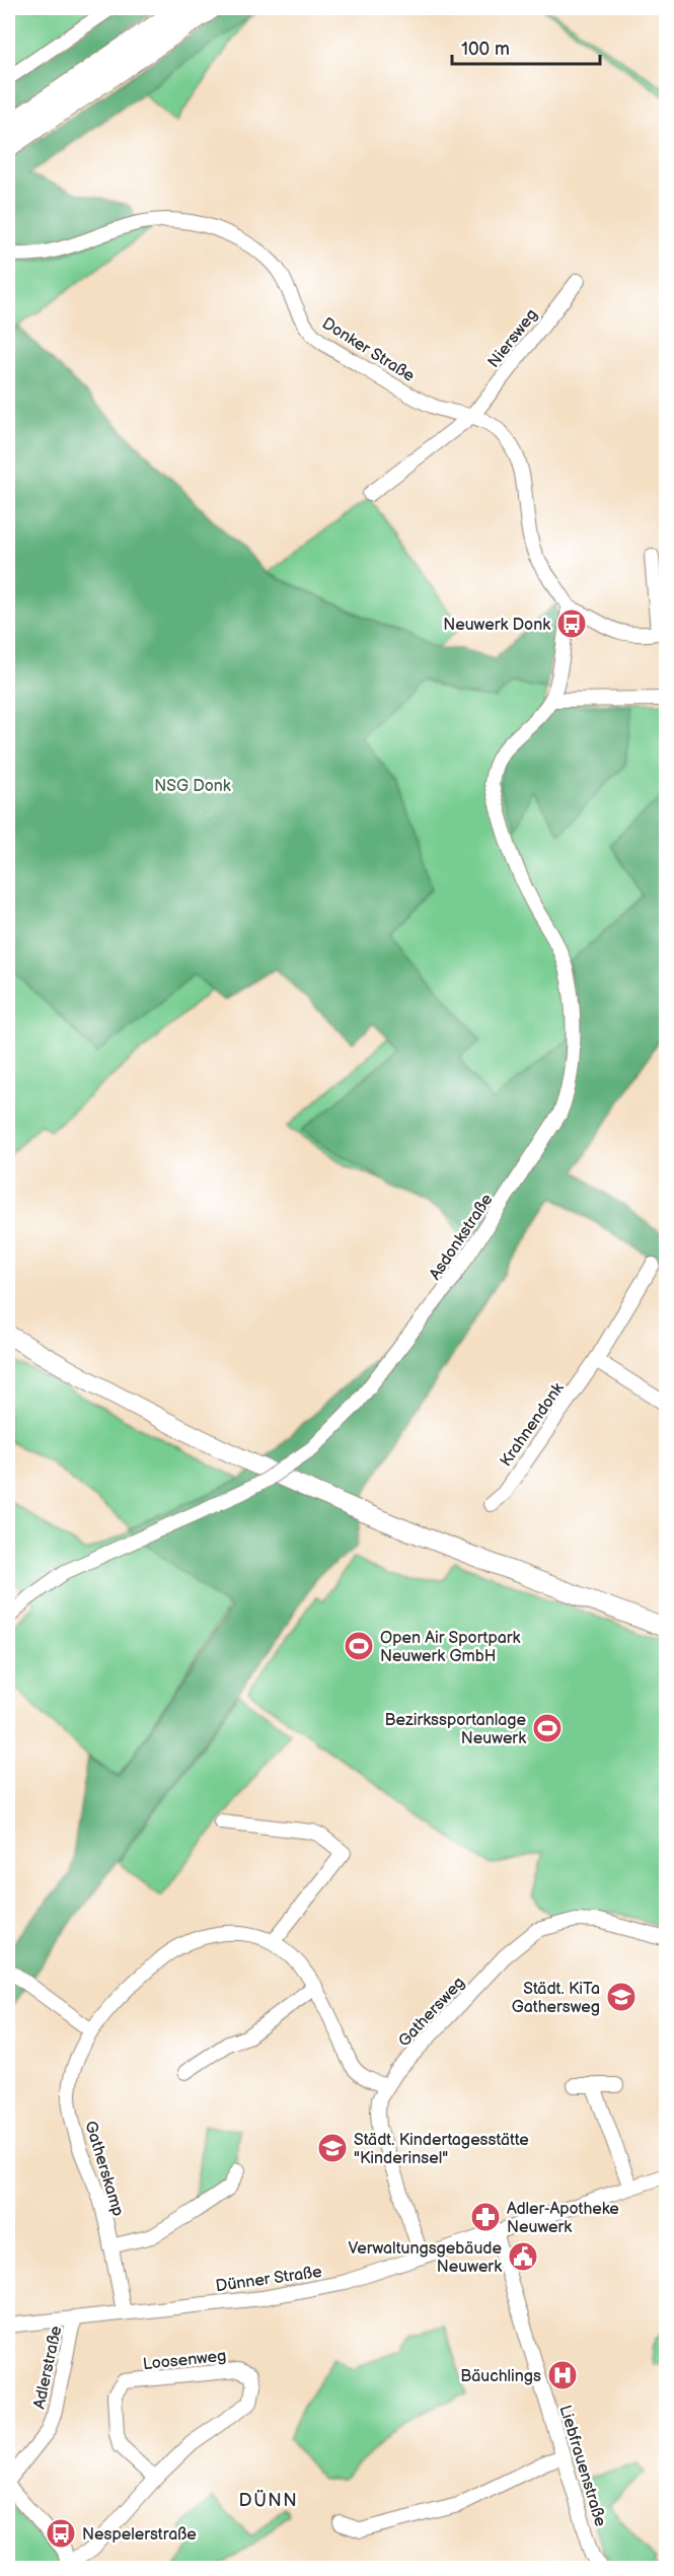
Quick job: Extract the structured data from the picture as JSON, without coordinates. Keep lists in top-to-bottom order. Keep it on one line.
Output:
{"streets":{"street":["Niersweg","Donker Straße","Asdonkstraße","Krahnendonk","Gathersweg","Gatherskamp","Dünner Straße","Loosenweg","Adlerstraße","Liebfrauenstraße"]},"crossings":[["Niersweg","Donker Straße"],["Gathersweg","Gatherskamp"],["Gathersweg","Dünner Straße"],["Gatherskamp","Dünner Straße"],["Dünner Straße","Adlerstraße"],["Dünner Straße","Liebfrauenstraße"]],"districts":["DÜNN"],"parks":["NSG Donk"],"places":{"bus stop":["Neuwerk Donk","Nespelerstraße"],"sports":["Open Air Sportpark Neuwerk GmbH","Bezirkssportanlage Neuwerk"],"school or university":["Städt. KiTa Gathersweg","Städt. Kindertagesstätte \"Kinderinsel\""],"pharmacy":["Adler-Apotheke Neuwerk"],"public building":["Verwaltungsgebäude Neuwerk"],"hospital":["Bäuchlings"]},"scale_bar":"100 m"}
